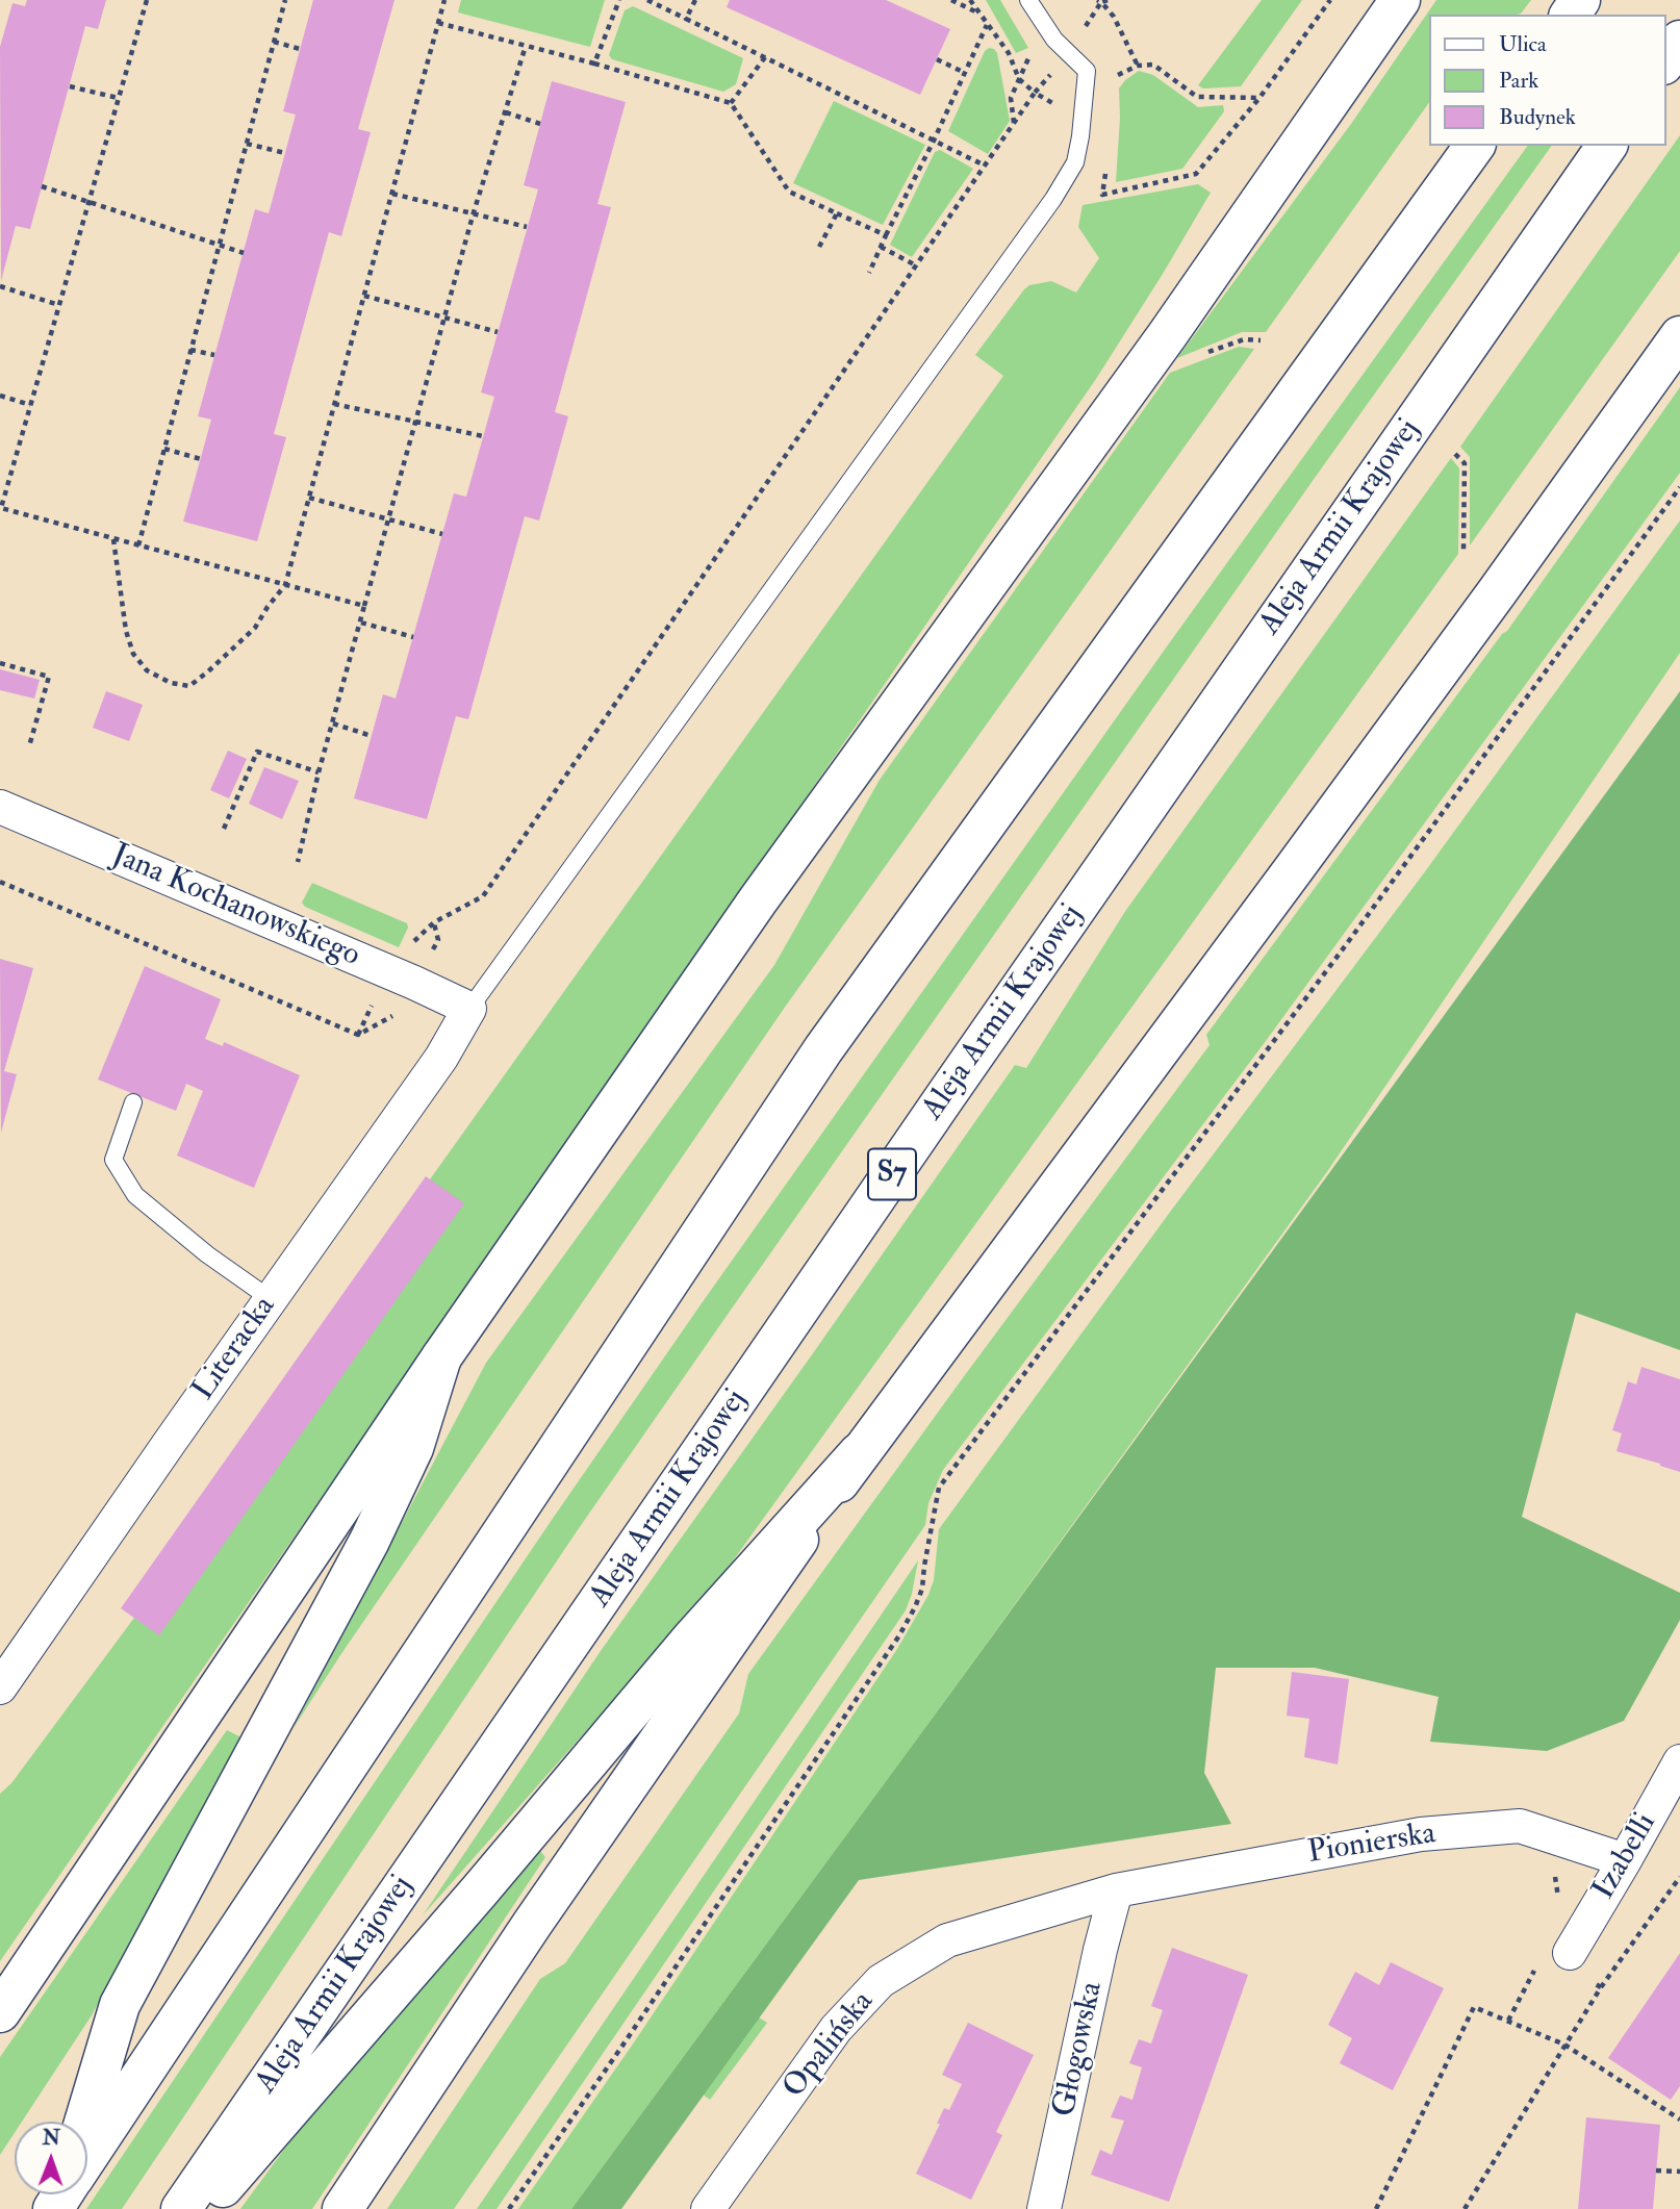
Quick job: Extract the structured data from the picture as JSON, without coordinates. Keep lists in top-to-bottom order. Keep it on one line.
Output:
{"streets":{"main road":["Aleja Armii Krajowej","S7"],"street":["Jana Kochanowskiego","Literacka","Pionierska","Izabelli","Opalińska","Głogowska"]},"crossings":[["Jana Kochanowskiego","Literacka"],["Pionierska","Izabelli"],["Pionierska","Opalińska"],["Pionierska","Głogowska"],["Opalińska","Głogowska"]],"legend":["Ulica","Park","Budynek"],"north":"top"}
